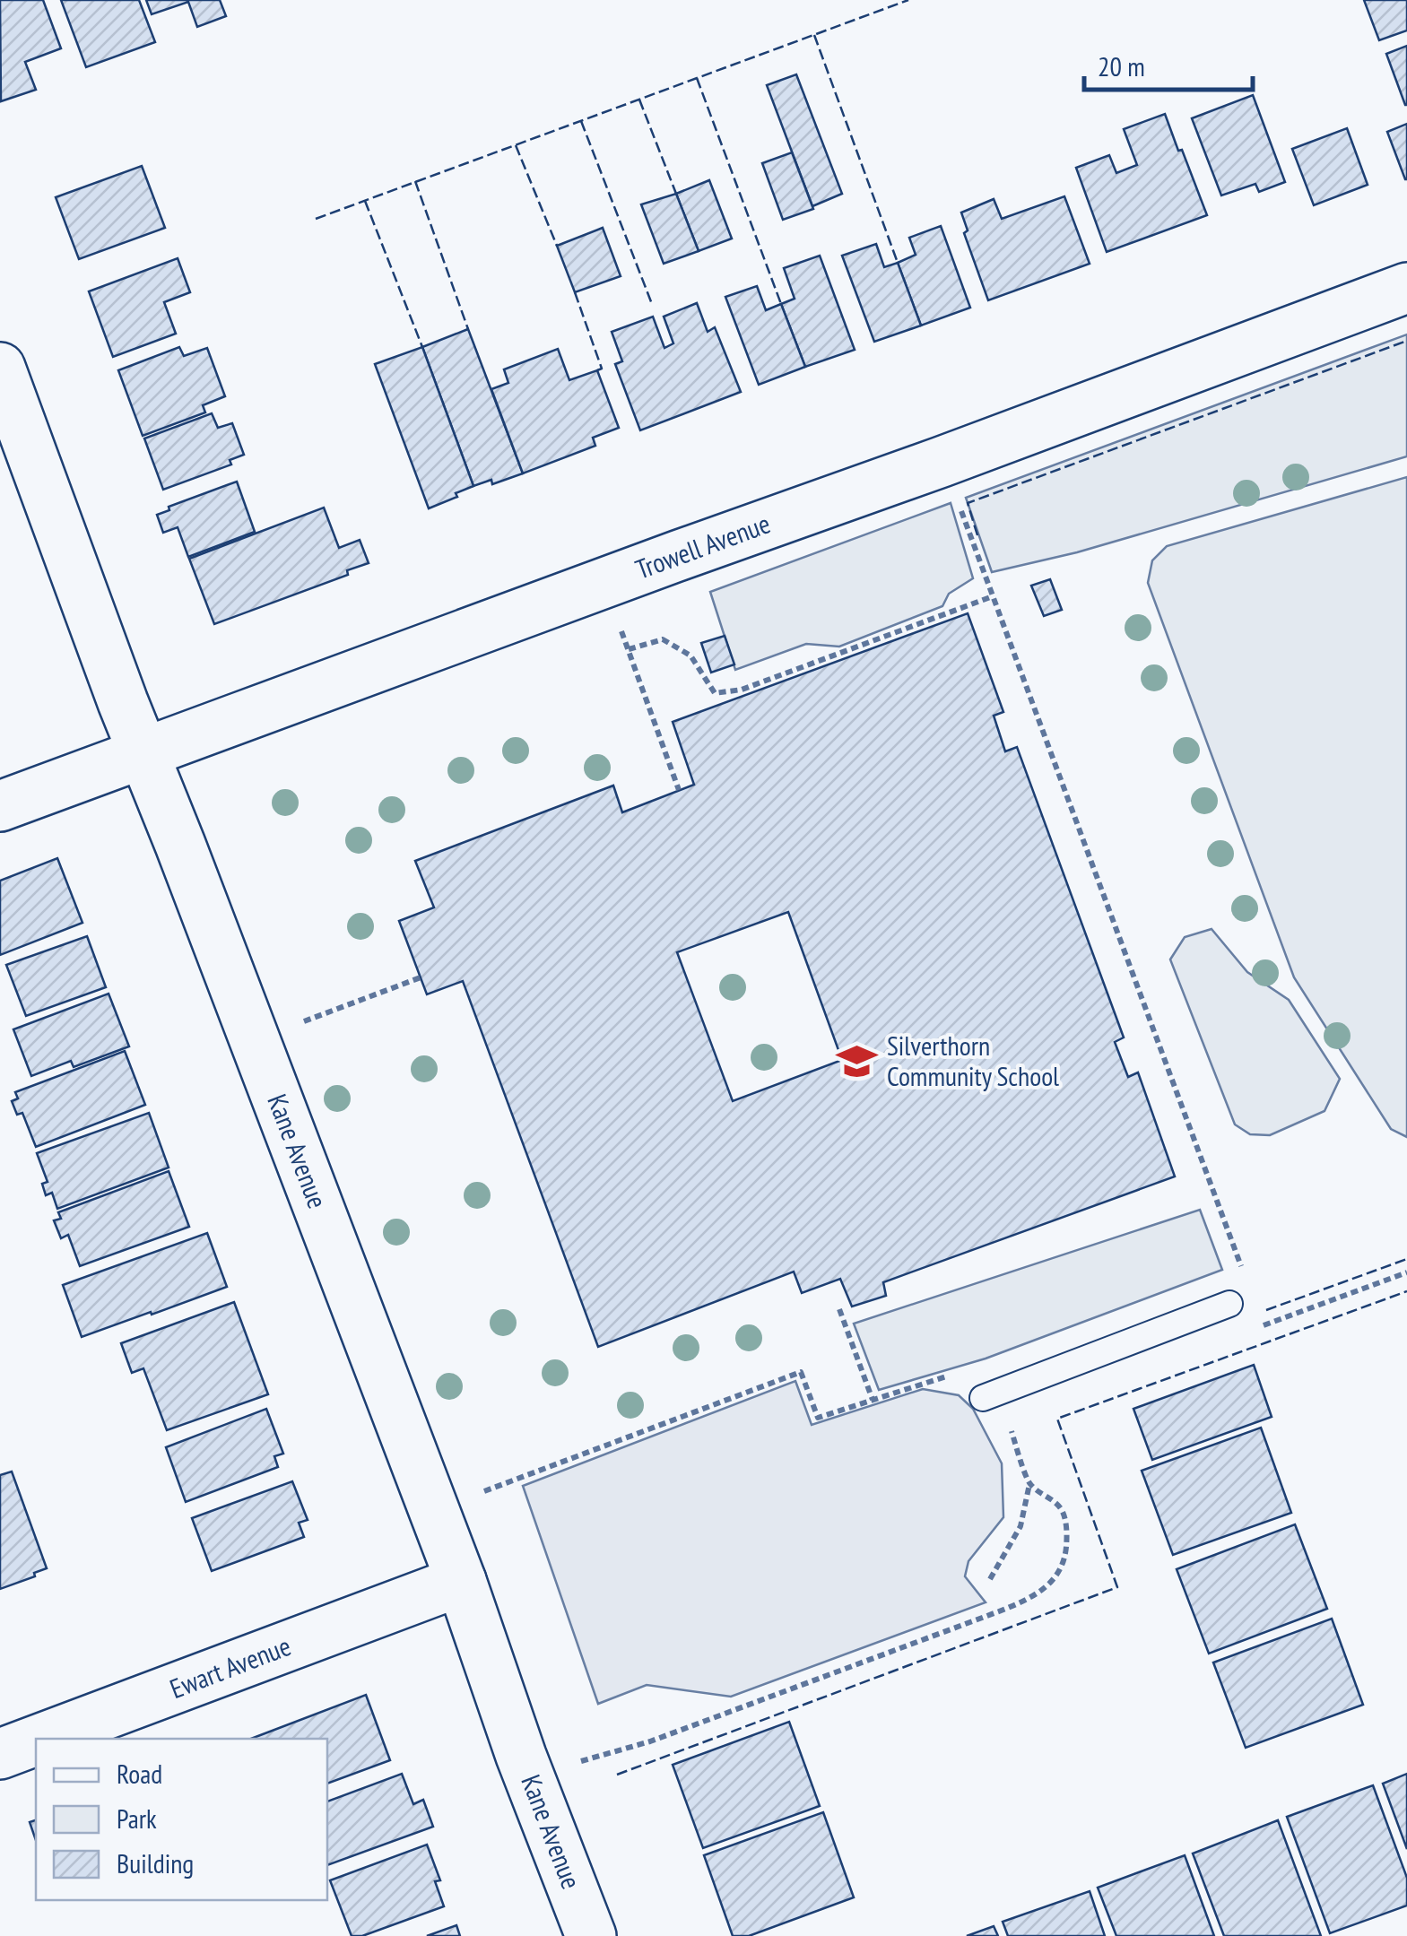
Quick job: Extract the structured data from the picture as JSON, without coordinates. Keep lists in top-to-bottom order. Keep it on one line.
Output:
{"streets":{"street":["Trowell Avenue","Kane Avenue","Ewart Avenue"]},"crossings":[["Trowell Avenue","Kane Avenue"],["Kane Avenue","Ewart Avenue"]],"places":{"school or university":["Silverthorn Community School"]},"legend":["Road","Park","Building"],"scale_bar":"20 m"}
